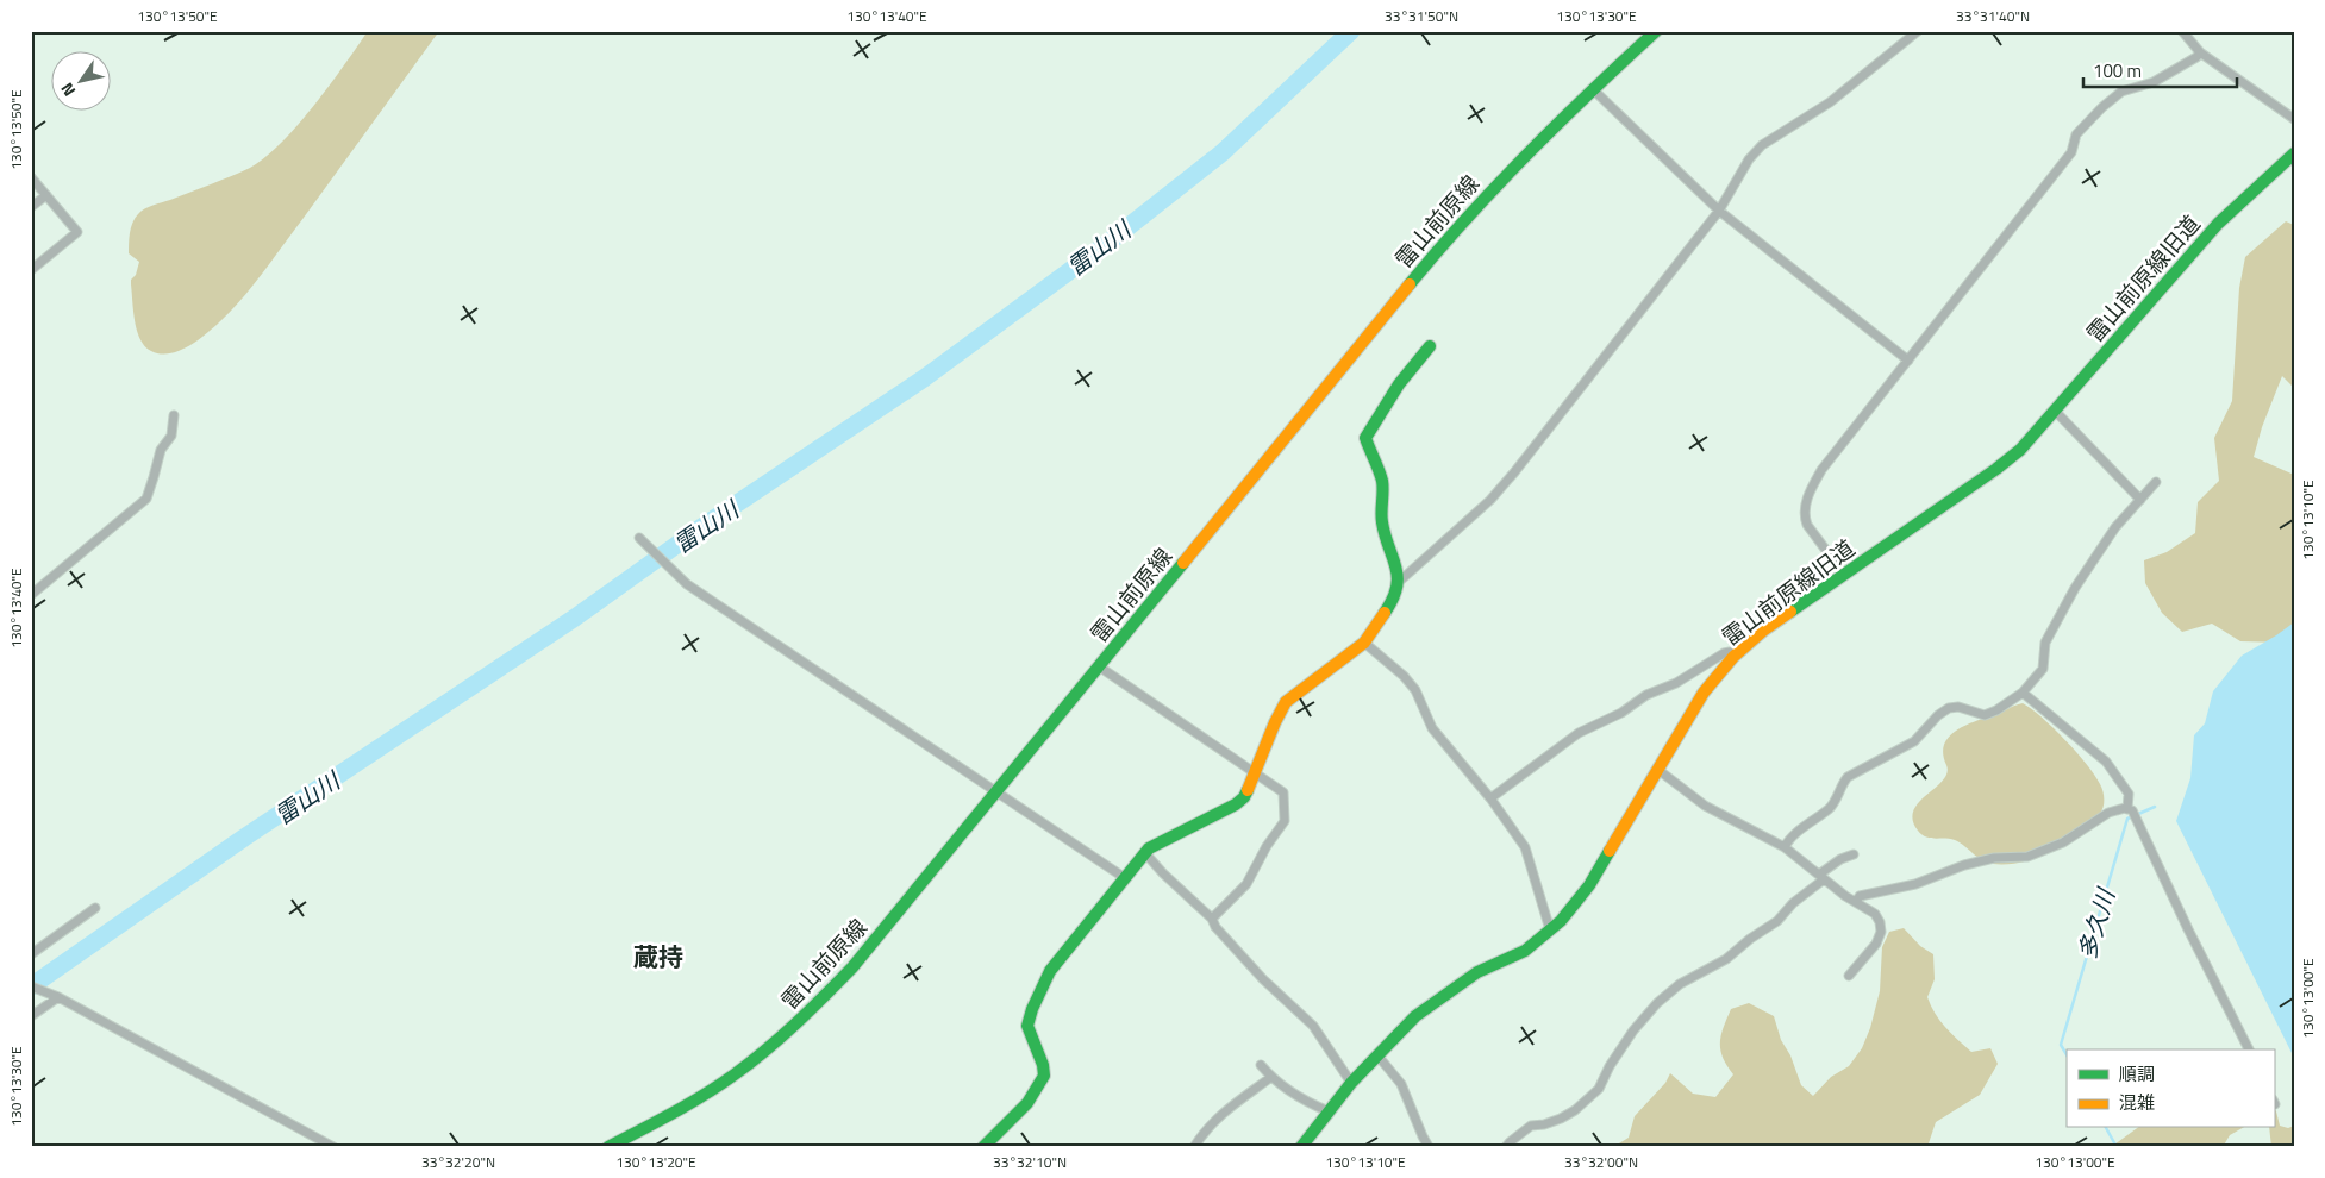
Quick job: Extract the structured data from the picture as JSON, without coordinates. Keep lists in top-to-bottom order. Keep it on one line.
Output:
{"streets":{"street":["雷山前原線","雷山前原線旧道"]},"districts":["蔵持"],"water":["雷山川","多久川"],"legend":["順調","混雑"],"scale_bar":"100 m","north":"bottom left","coordinates":["130°13'50\"E","130°13'40\"E","33°31'50\"N","130°13'30\"E","33°31'40\"N","130°13'10\"E","130°13'00\"E","33°32'20\"N","130°13'20\"E","33°32'10\"N","33°32'00\"N"]}
